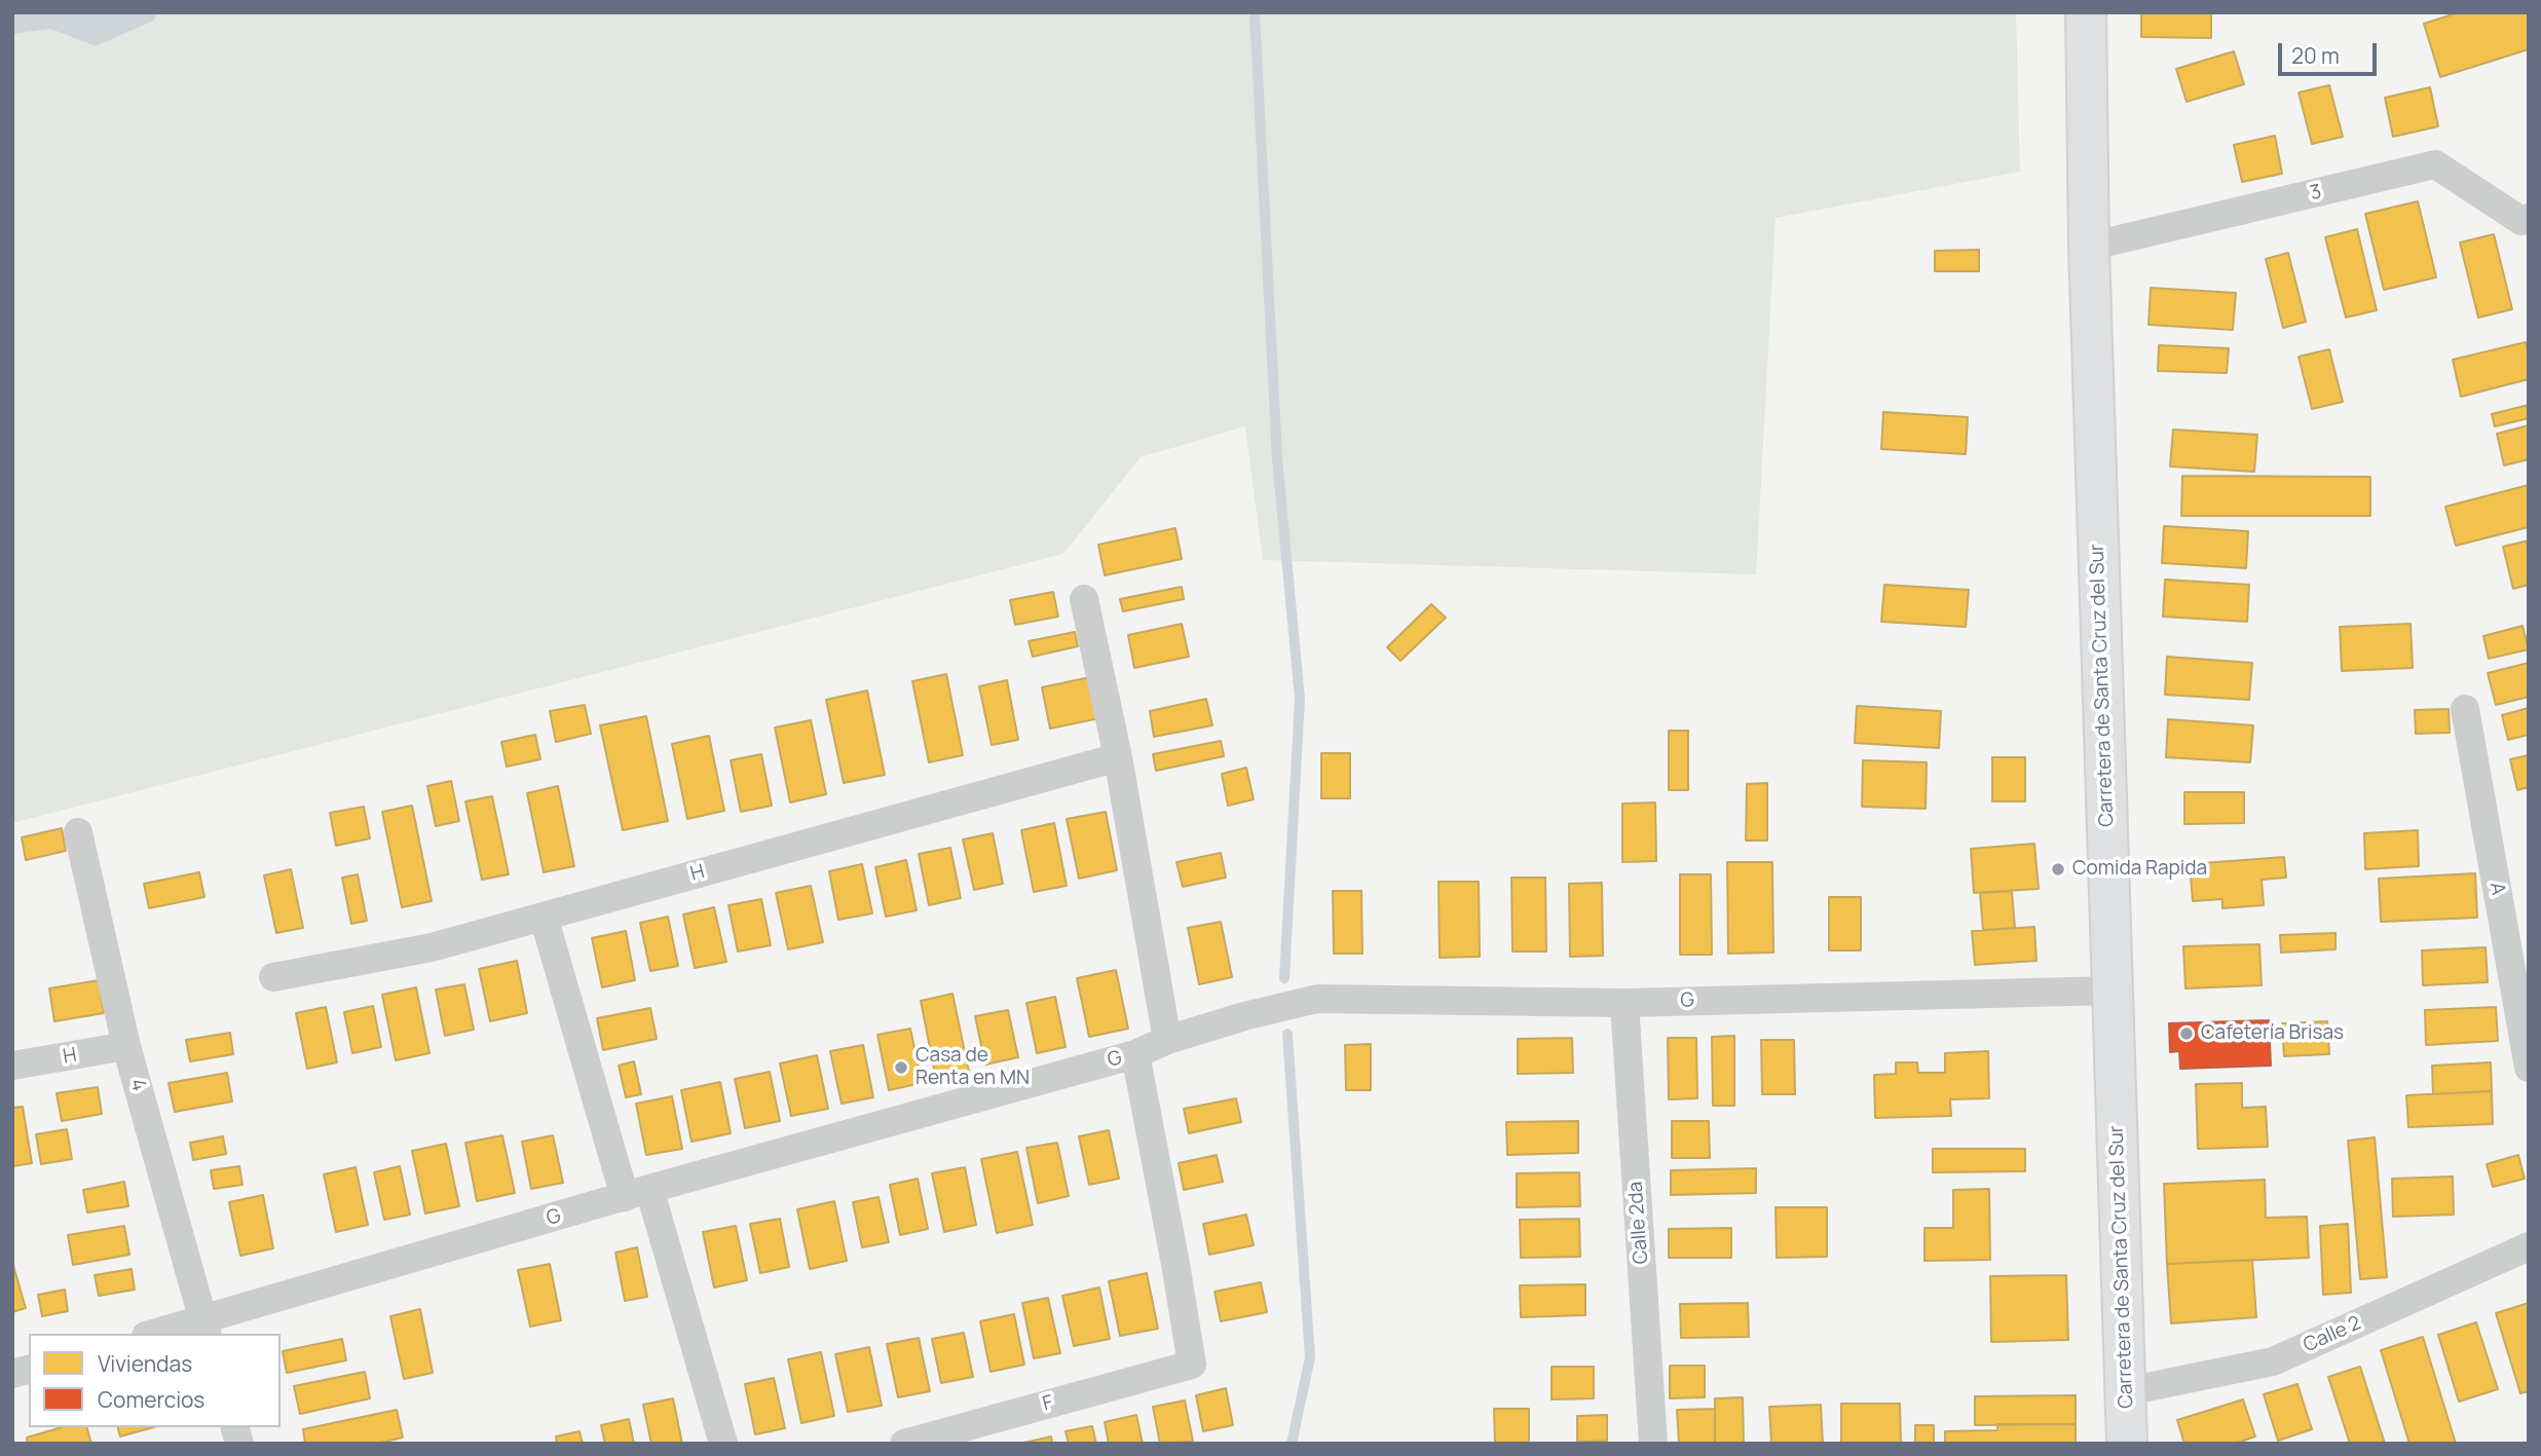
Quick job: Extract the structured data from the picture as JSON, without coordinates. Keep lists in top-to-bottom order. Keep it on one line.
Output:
{"streets":{"main road":["Carretera de Santa Cruz del Sur"],"street":["3","H","A","G","4","Calle 2da","Calle 2","F"]},"crossings":[["3","Carretera de Santa Cruz del Sur"],["Carretera de Santa Cruz del Sur","G"],["Carretera de Santa Cruz del Sur","Calle 2"],["H","4"],["G","4"],["G","Calle 2da"],["G","F"]],"places":["Comida Rapida","Cafetería Brisas","Casa de Renta en MN"],"legend":["Viviendas","Comercios"],"scale_bar":"20 m"}
